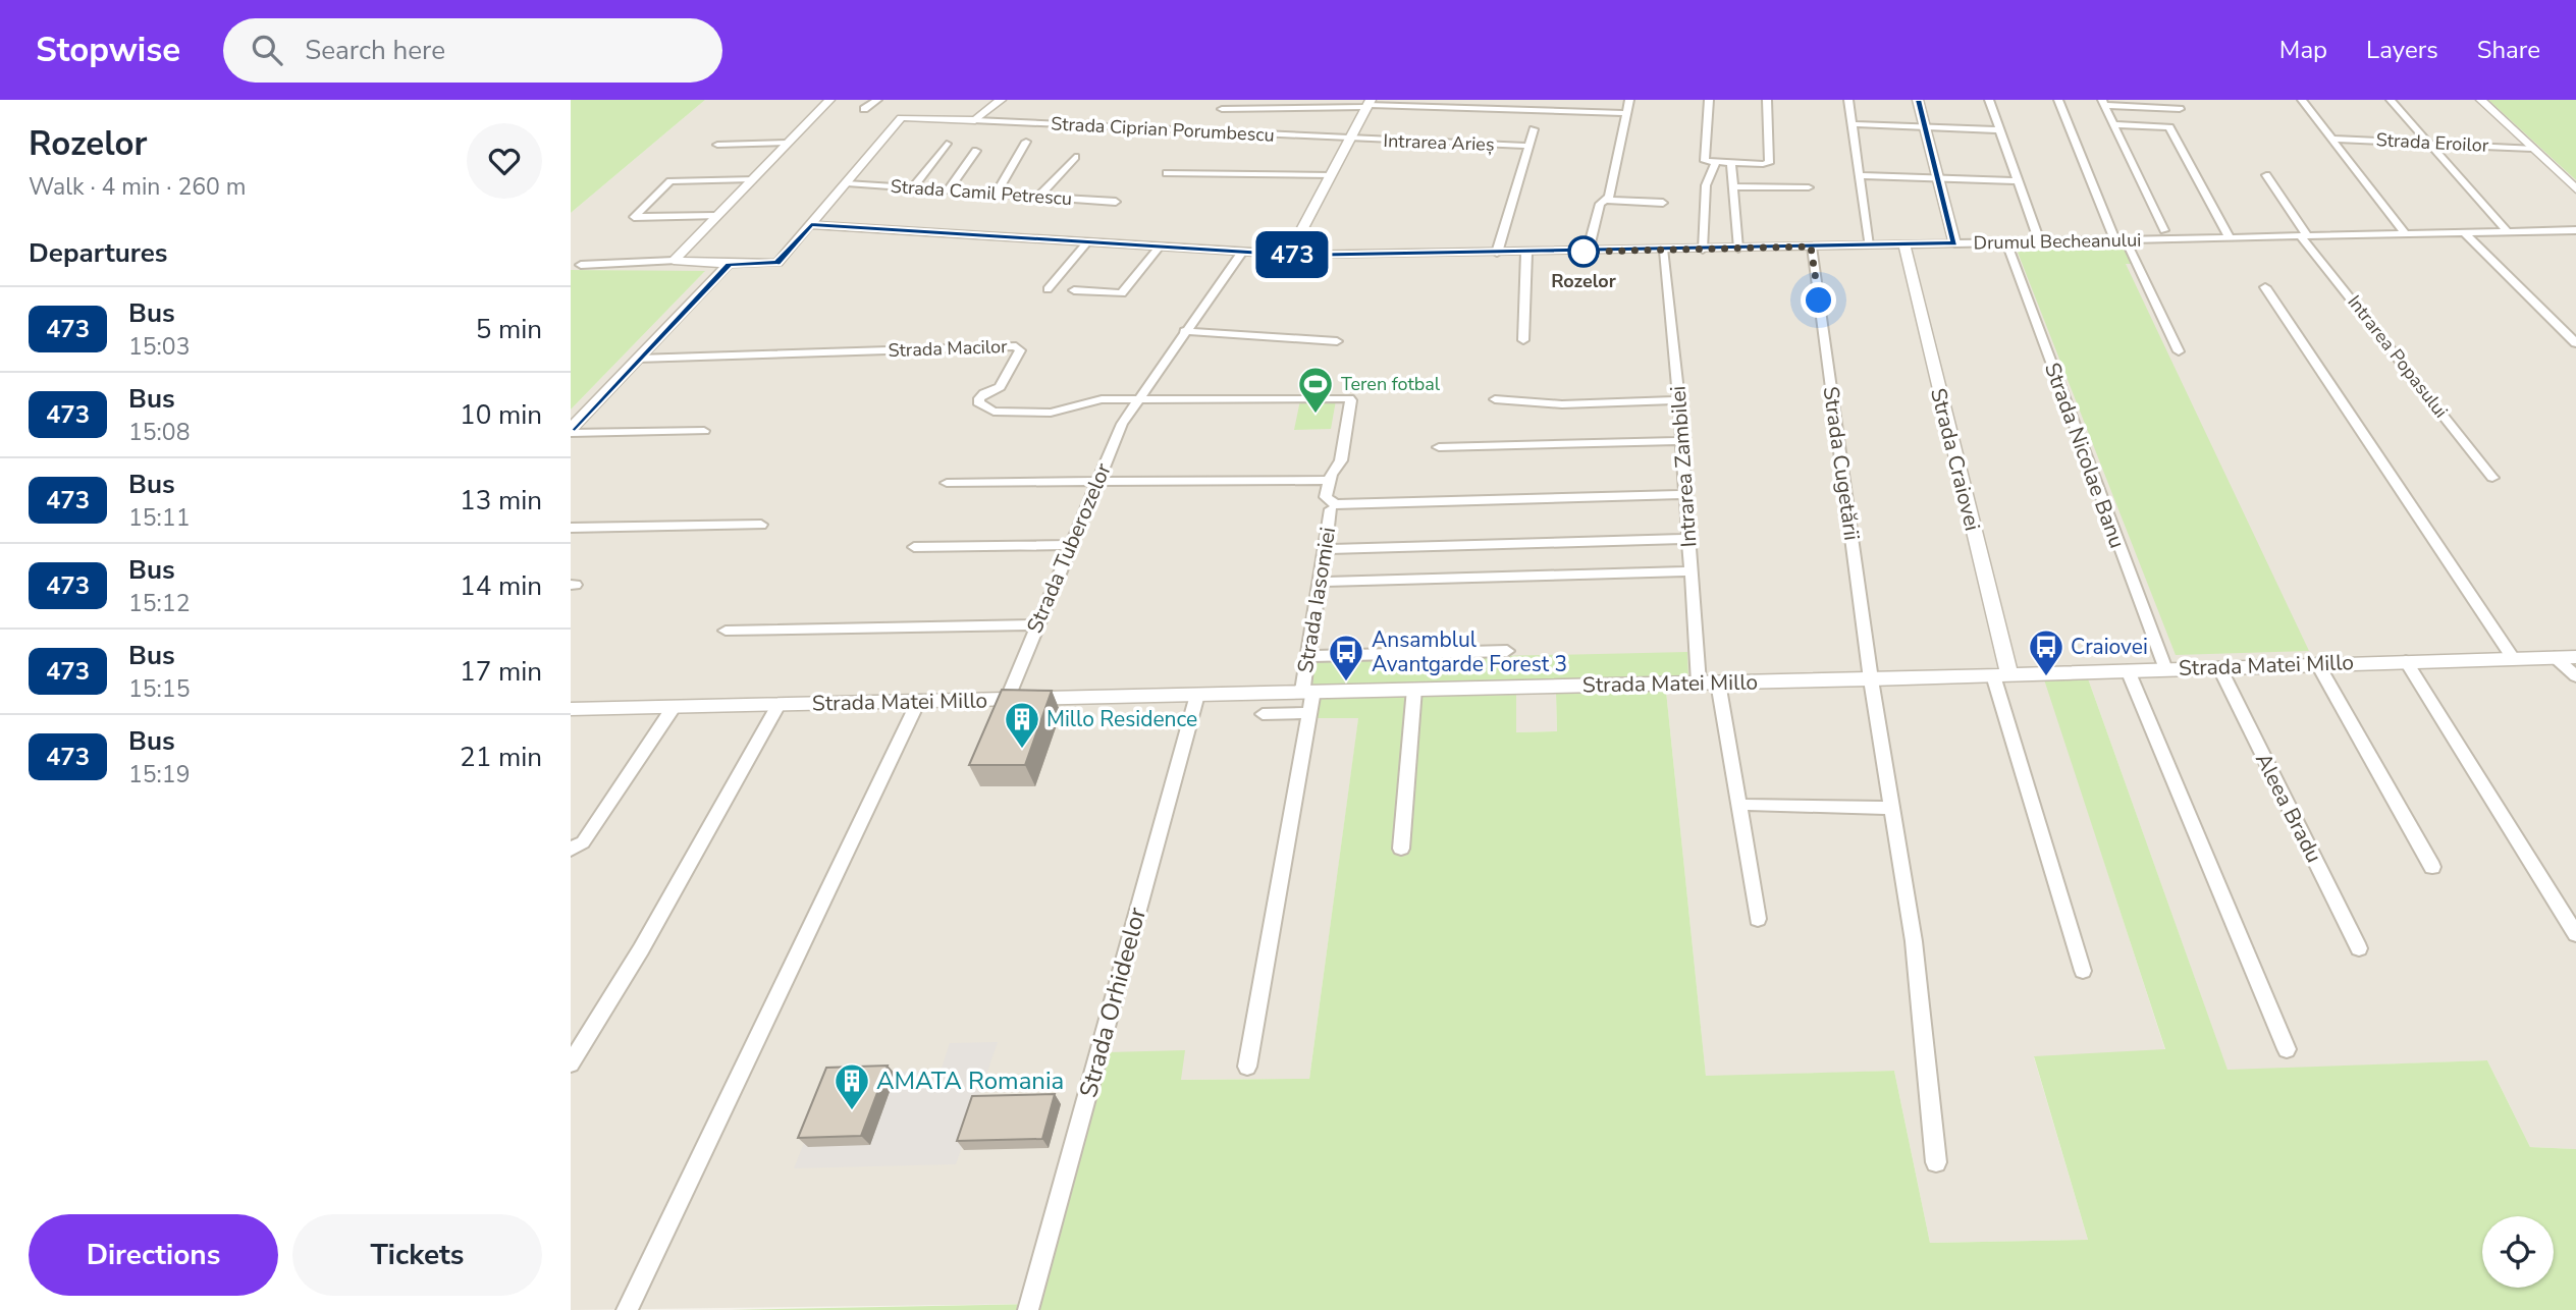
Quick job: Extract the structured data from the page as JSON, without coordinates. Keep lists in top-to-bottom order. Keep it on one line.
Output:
{"streets":{"street":["Strada Ciprian Porumbescu","Intrarea Arieș","Strada Eroilor","Strada Camil Petrescu","Drumul Becheanului","Strada Macilor","Intrarea Popasului","Strada Nicolae Banu","Strada Craiovei","Strada Cugetării","Intrarea Zambilei","Strada Tuberozelor","Strada Iasomiei","Strada Matei Millo","Aleea Bradu","Strada Orhideelor"]},"crossings":[["Strada Ciprian Porumbescu","Intrarea Arieș"],["Drumul Becheanului","Intrarea Popasului"],["Drumul Becheanului","Strada Nicolae Banu"],["Drumul Becheanului","Strada Craiovei"],["Drumul Becheanului","Strada Cugetării"],["Drumul Becheanului","Intrarea Zambilei"],["Drumul Becheanului","Strada Tuberozelor"],["Strada Macilor","Strada Tuberozelor"],["Strada Nicolae Banu","Strada Matei Millo"],["Strada Craiovei","Strada Matei Millo"],["Strada Cugetării","Strada Matei Millo"],["Intrarea Zambilei","Strada Matei Millo"],["Strada Tuberozelor","Strada Matei Millo"],["Strada Iasomiei","Strada Matei Millo"],["Strada Matei Millo","Aleea Bradu"],["Strada Matei Millo","Strada Orhideelor"]],"places":{"other":["Rozelor"],"sports":["Teren fotbal"],"bus stop":["Craiovei","Ansamblul Avantgarde Forest 3"],"building":["Millo Residence","AMATA Romania"]},"lines":["bus line 473"],"page":{"header":"Stopwise","search":"Search here","nav":["Map","Layers","Share"],"heading":[["Rozelor","Walk · 4 min · 260 m"],"Departures"],"on_map":"473","list":[{"mark":"473","name":"Bus","note":"15:03","value":"5 min"},{"mark":"473","name":"Bus","note":"15:08","value":"10 min"},{"mark":"473","name":"Bus","note":"15:11","value":"13 min"},{"mark":"473","name":"Bus","note":"15:12","value":"14 min"},{"mark":"473","name":"Bus","note":"15:15","value":"17 min"},{"mark":"473","name":"Bus","note":"15:19","value":"21 min"}],"buttons":["Directions","Tickets"]}}
